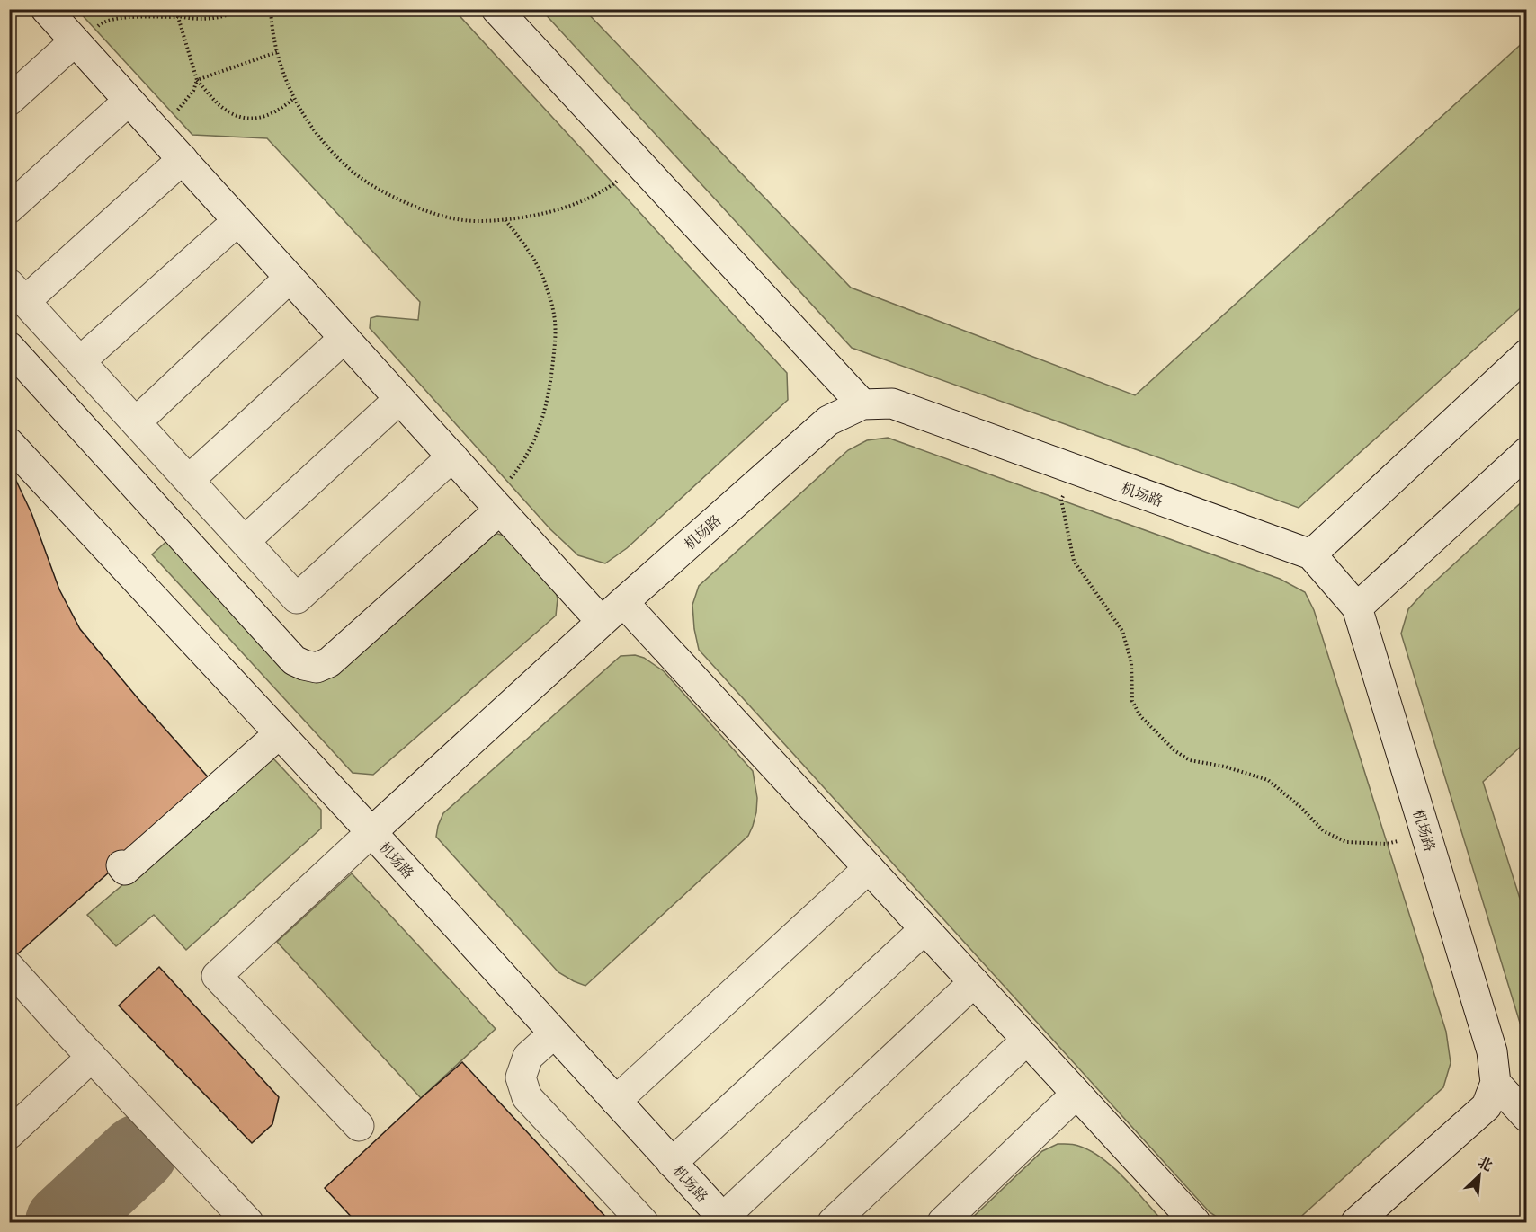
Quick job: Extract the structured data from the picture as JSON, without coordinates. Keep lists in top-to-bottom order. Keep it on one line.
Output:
{"streets":{"street":["机场路"]},"north":"top right"}
